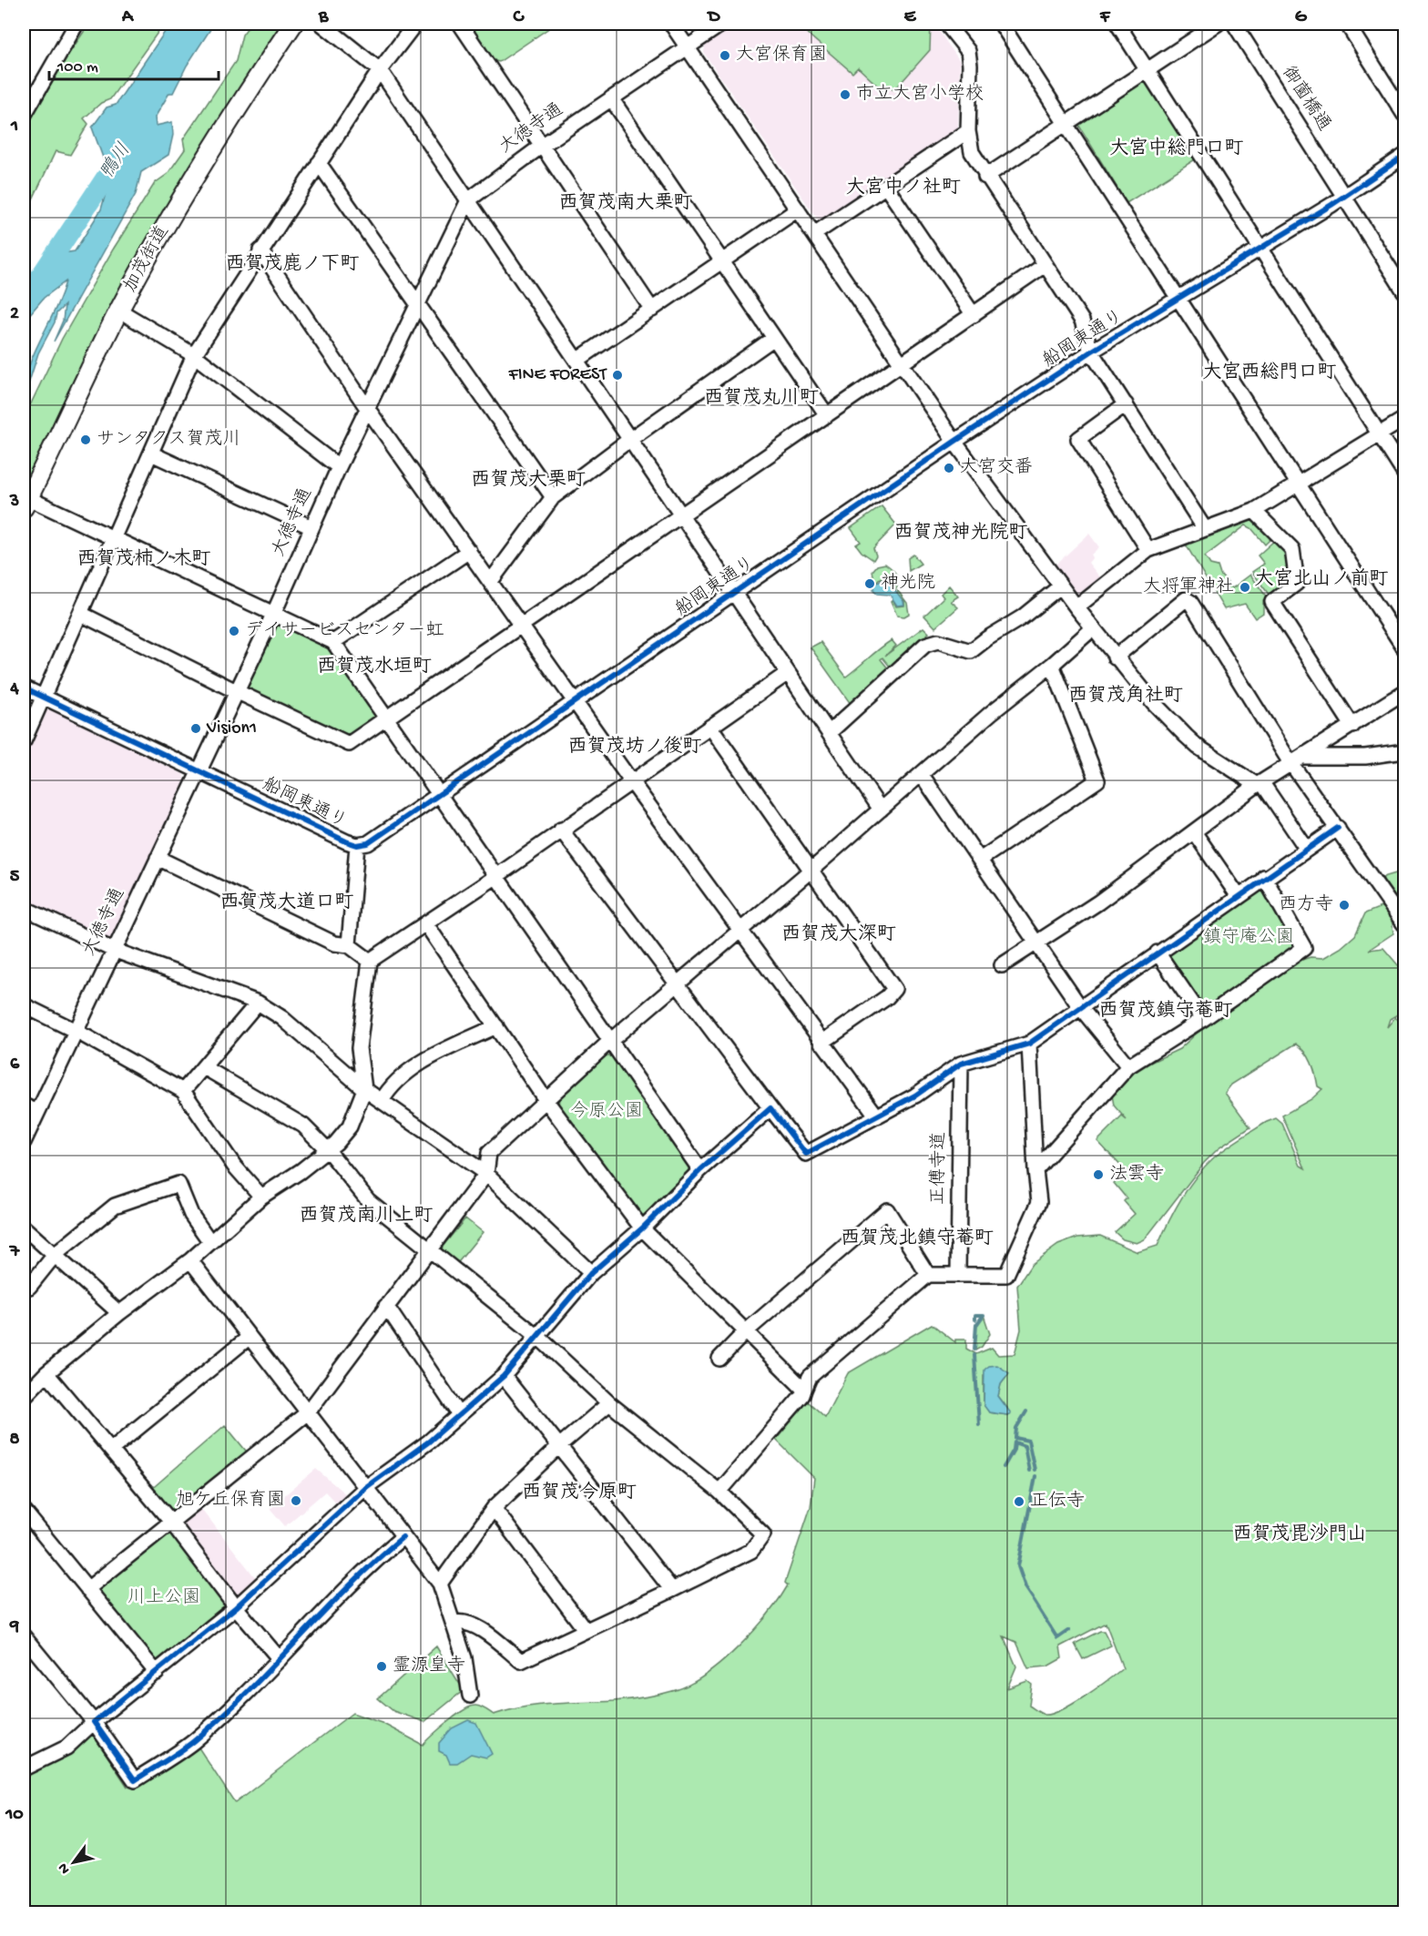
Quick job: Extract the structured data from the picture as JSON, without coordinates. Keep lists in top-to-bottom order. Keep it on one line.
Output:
{"streets":{"main road":["加茂街道"],"street":["御薗橋通","大徳寺通","船岡東通り","正傅寺道"]},"crossings":[["御薗橋通","船岡東通り"],["大徳寺通","船岡東通り"]],"districts":["大宮中総門口町","大宮中ノ社町","西賀茂南大栗町","西賀茂鹿ノ下町","大宮西総門口町","西賀茂丸川町","西賀茂大栗町","西賀茂神光院町","西賀茂柿ノ木町","大宮北山ノ前町","西賀茂水垣町","西賀茂角社町","西賀茂坊ノ後町","西賀茂大道口町","西賀茂大深町","西賀茂鎮守菴町","西賀茂南川上町","西賀茂北鎮守菴町","西賀茂今原町","西賀茂毘沙門山"],"water":["鴨川"],"parks":["鎮守庵公園","今原公園","川上公園"],"places":["大宮保育園","市立大宮小学校","FINE FOREST","サンタクス賀茂川","大宮交番","神光院","大将軍神社","デイサービスセンター虹","Vision1","西方寺","法雲寺","旭ケ丘保育園","正伝寺","霊源皇寺"],"scale_bar":"100 m","north":"bottom left","grid":{"columns":["A","B","C","D","E","F","G"],"rows":["1","2","3","4","5","6","7","8","9","10"]}}
